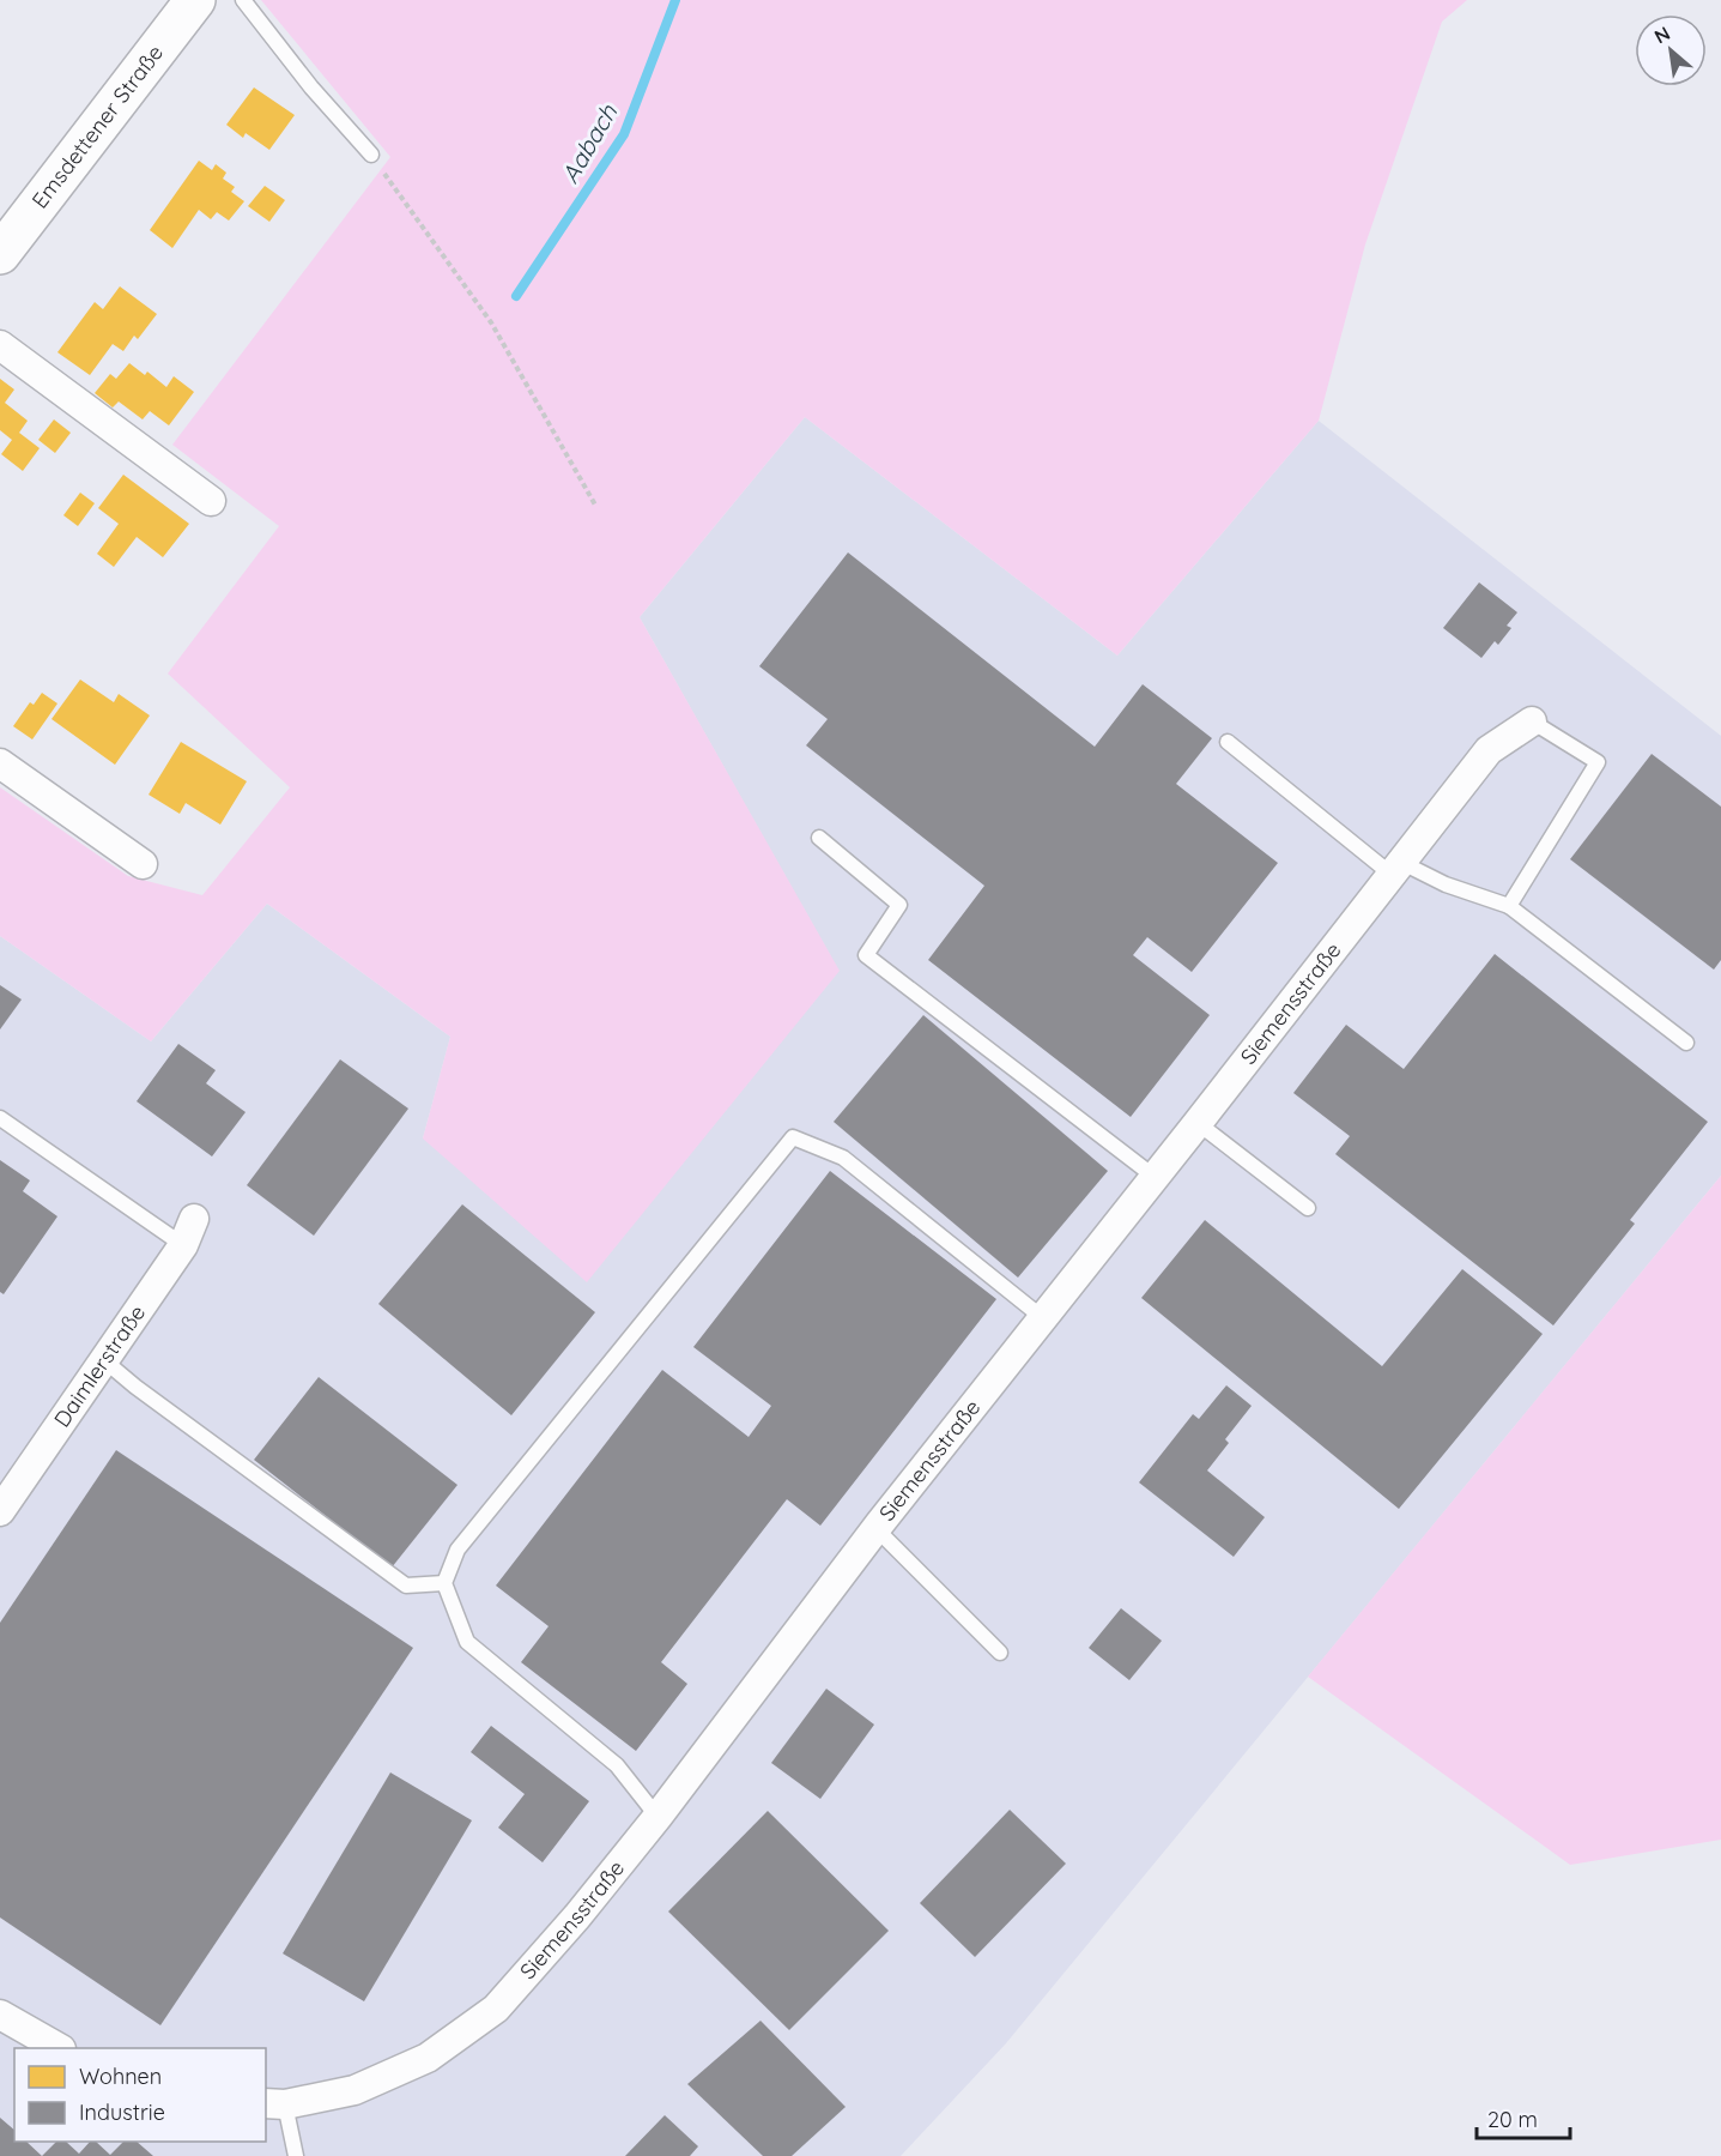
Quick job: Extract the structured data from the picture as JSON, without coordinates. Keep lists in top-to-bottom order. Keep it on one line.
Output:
{"streets":{"main road":["Emsdettener Straße"],"street":["Siemensstraße","Daimlerstraße"]},"water":["Aabach"],"legend":["Wohnen","Industrie"],"scale_bar":"20 m","north":"top left"}
